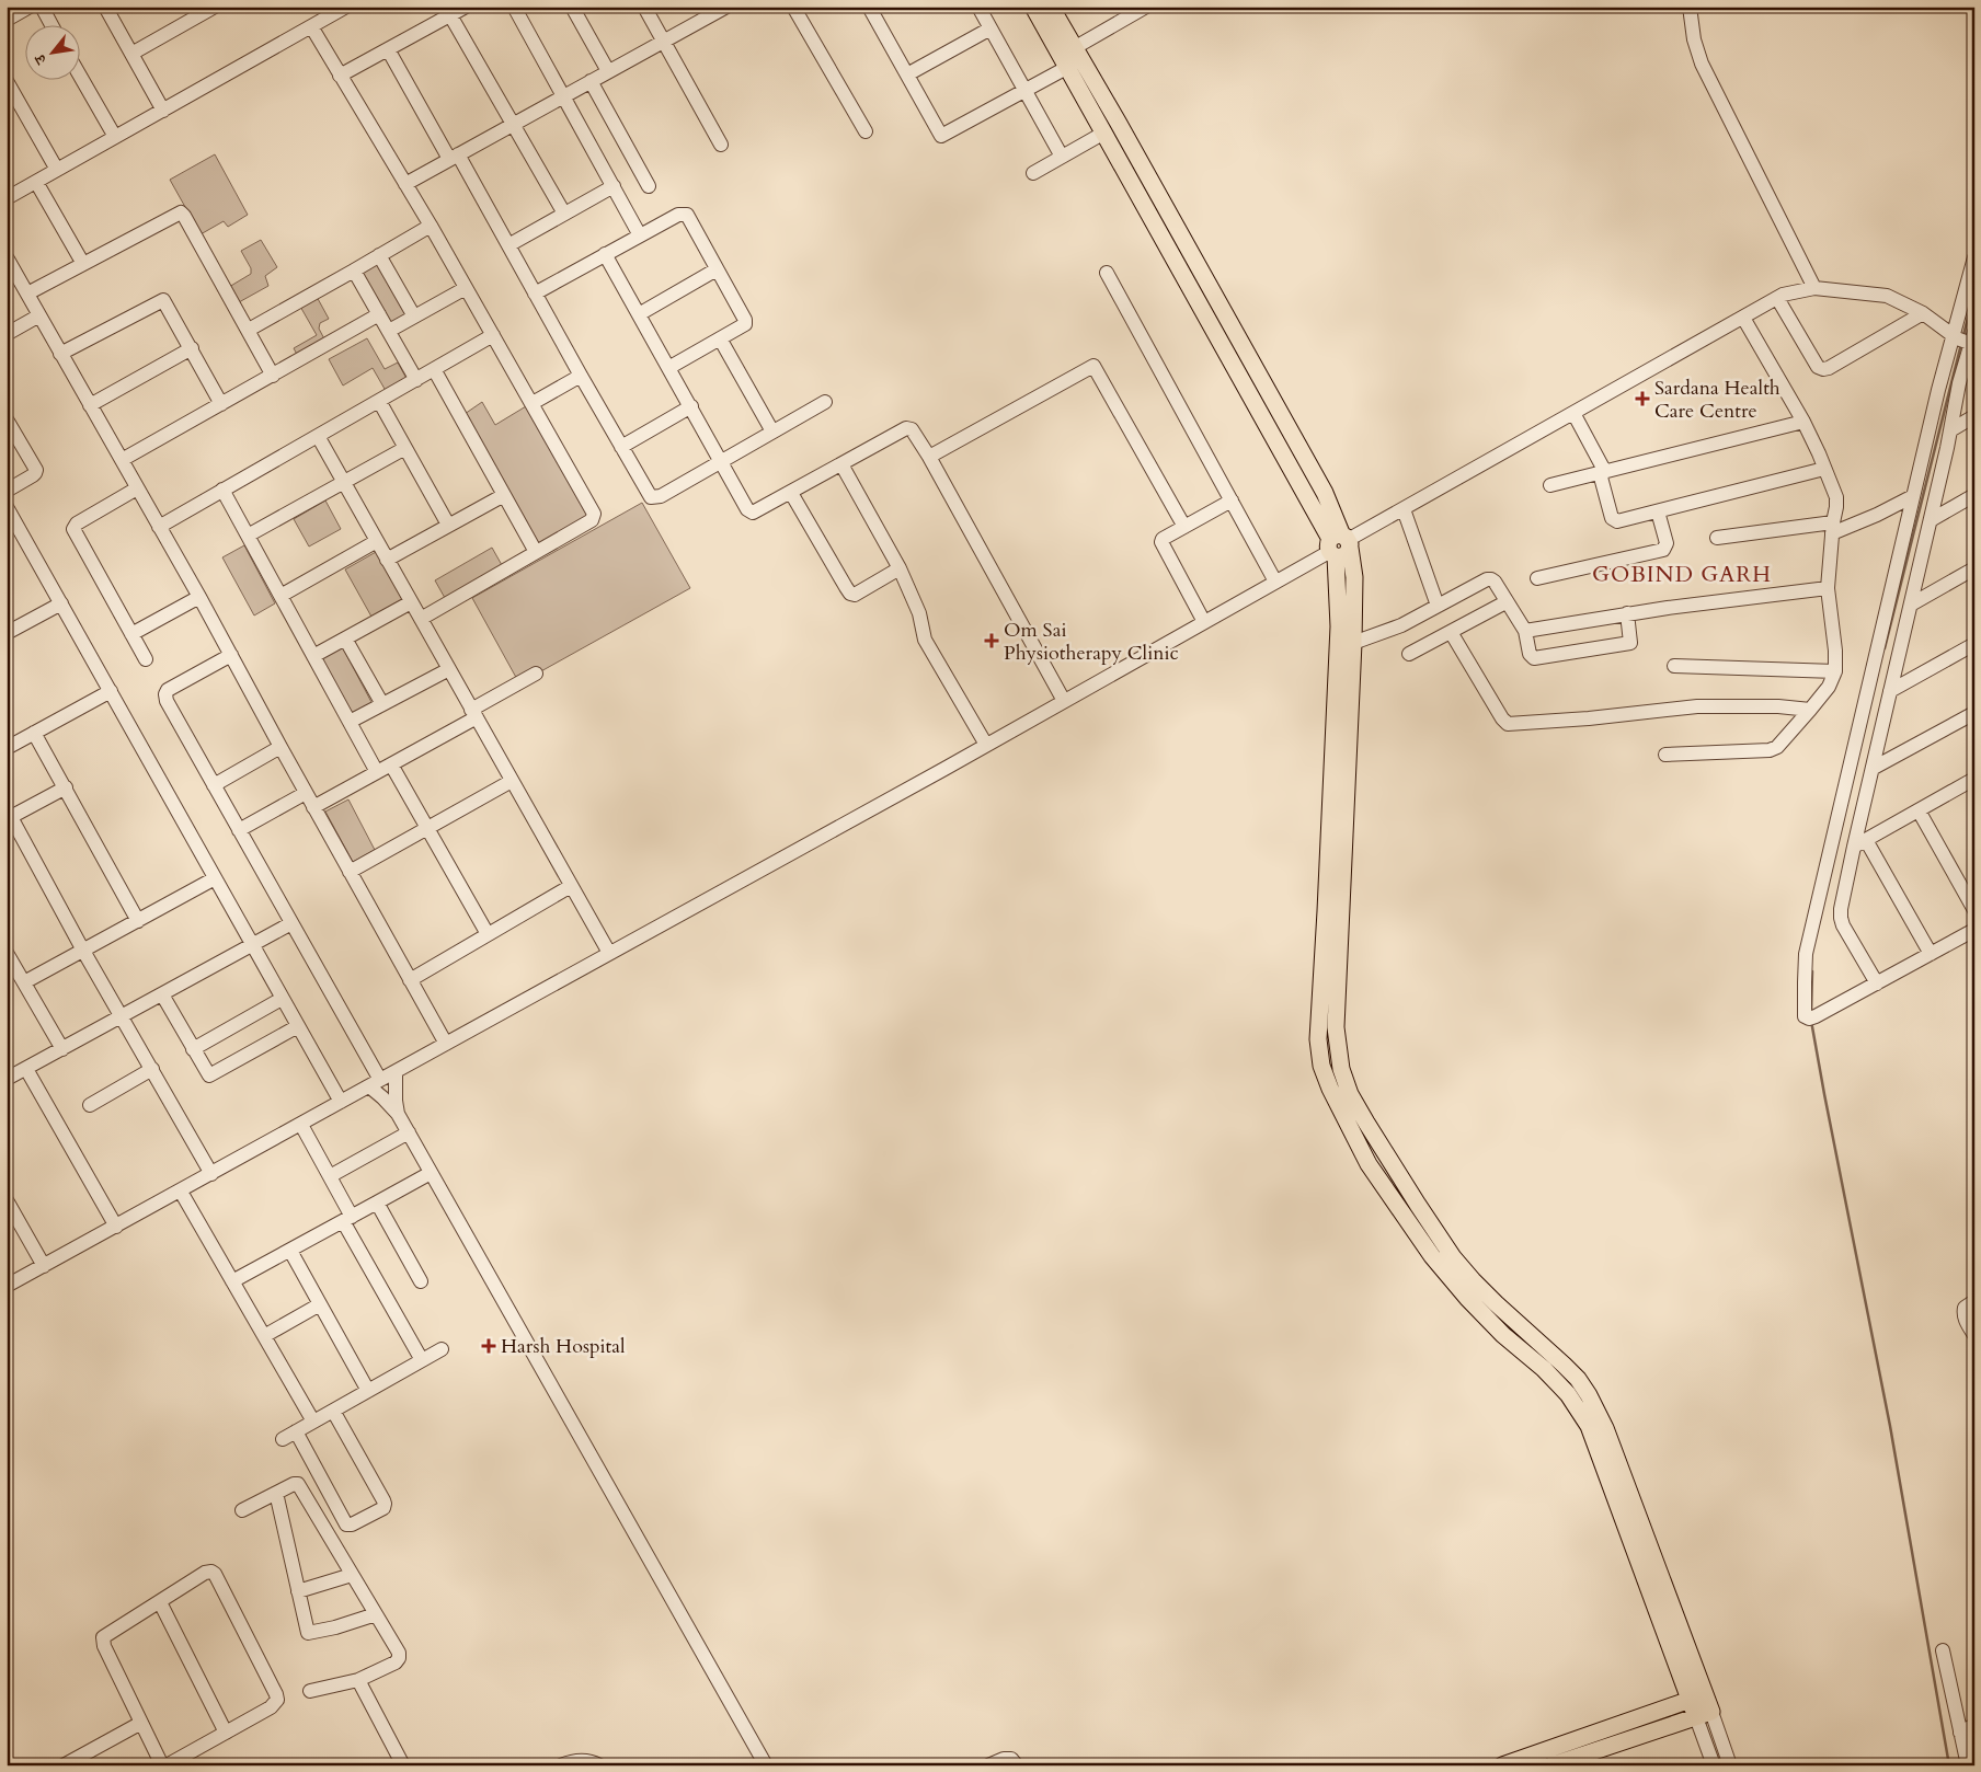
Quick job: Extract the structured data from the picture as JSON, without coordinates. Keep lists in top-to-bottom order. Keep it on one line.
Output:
{"districts":["GOBIND GARH"],"places":{"health":["Sardana Health Care Centre","Om Sai Physiotherapy Clinic","Harsh Hospital"]},"north":"bottom left"}
